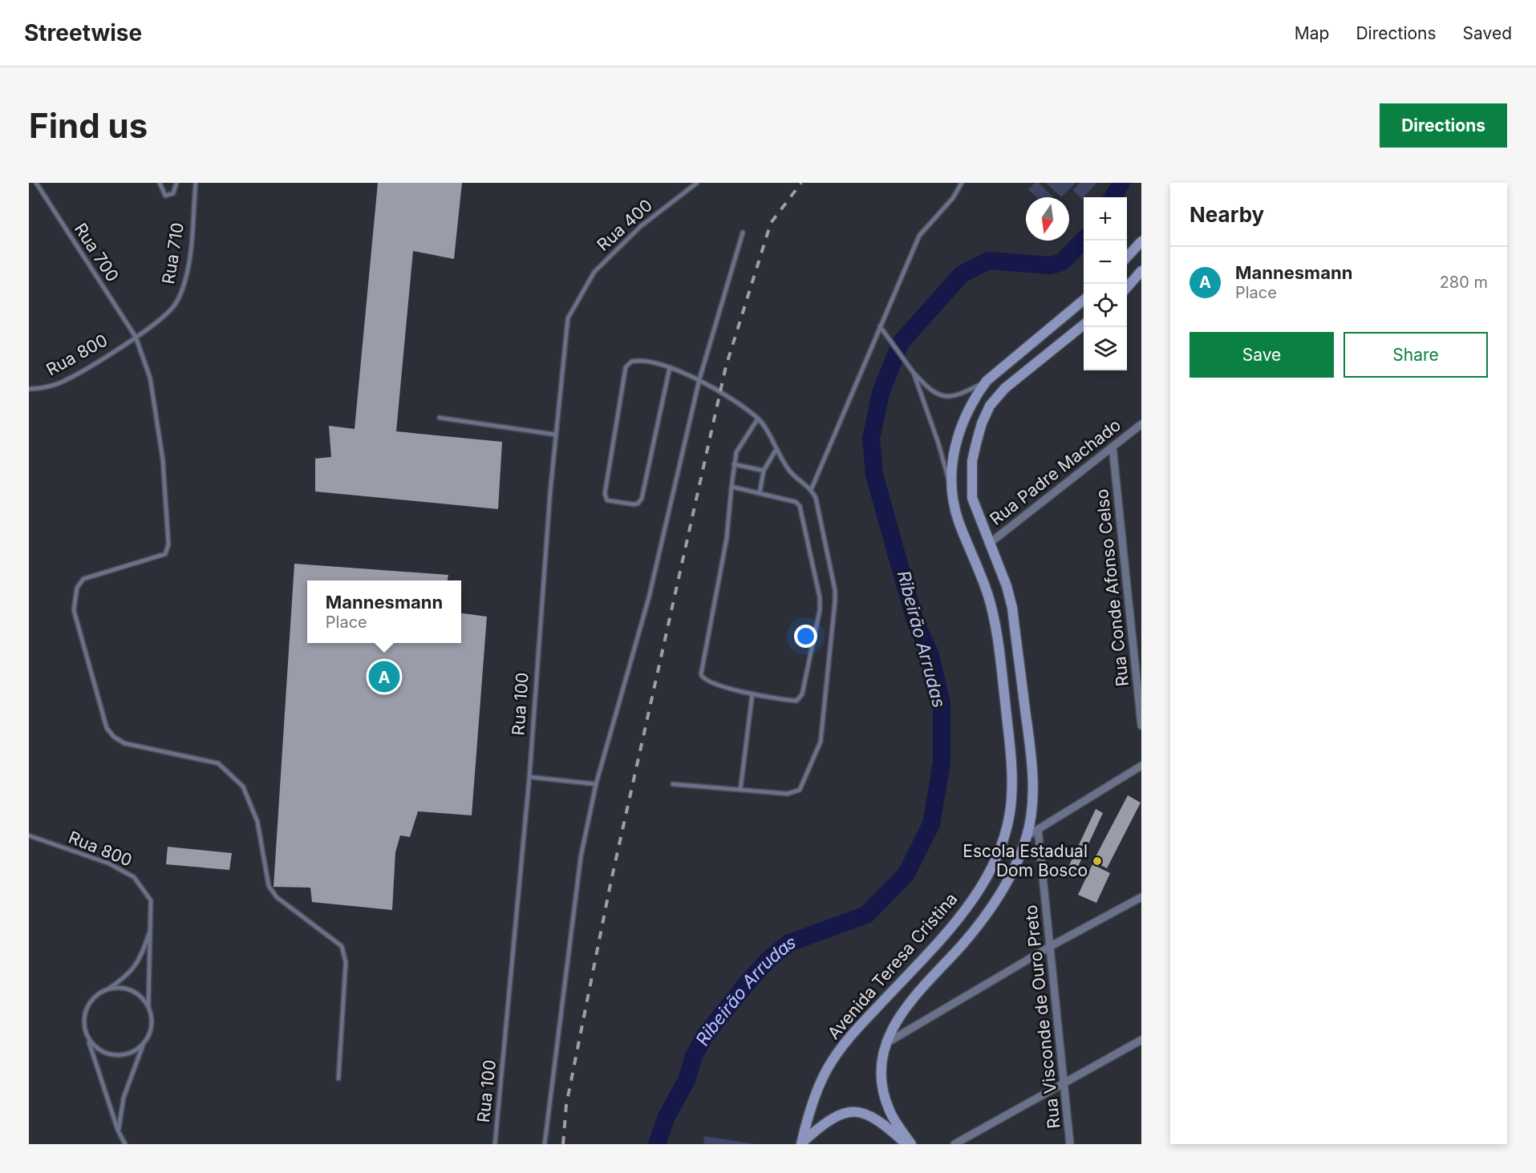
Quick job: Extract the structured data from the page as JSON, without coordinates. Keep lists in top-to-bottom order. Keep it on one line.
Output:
{"streets":{"main road":["Avenida Teresa Cristina"],"street":["Rua Padre Machado","Rua Conde Afonso Celso","Rua Visconde de Ouro Preto"],"lane":["Rua 400","Rua 700","Rua 710","Rua 800","Rua 100"]},"crossings":[["Rua 400","Rua 100"],["Rua 700","Rua 710"],["Rua 700","Rua 800"],["Rua 710","Rua 800"],["Rua Padre Machado","Rua Conde Afonso Celso"]],"water":["Ribeirão Arrudas"],"places":["Escola Estadual Dom Bosco"],"north":"bottom","page":{"header":"Streetwise","nav":["Map","Directions","Saved"],"buttons":["Directions",["Save","Share"]],"title":"Find us","heading":"Nearby","map_buttons":["+","−"],"list":[{"mark":"A","name":"Mannesmann","note":"Place","value":"280 m"}],"popup":["Mannesmann","Place"],"pins":"A"}}
